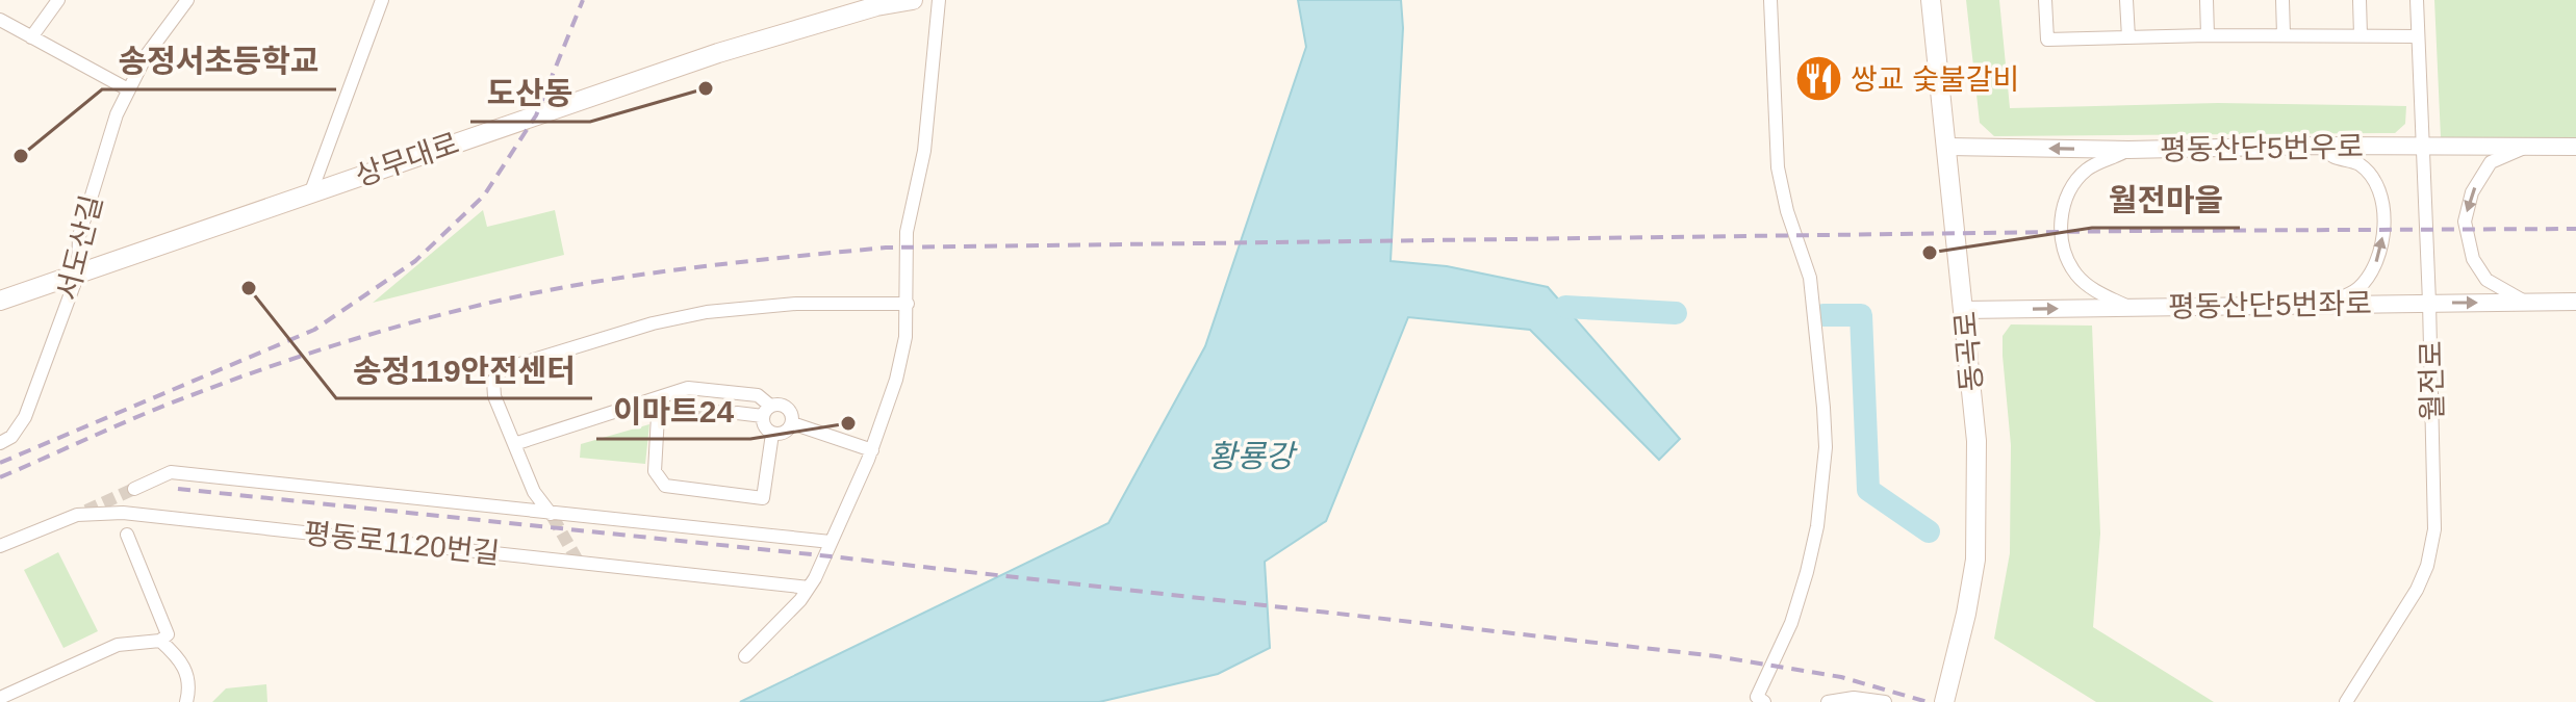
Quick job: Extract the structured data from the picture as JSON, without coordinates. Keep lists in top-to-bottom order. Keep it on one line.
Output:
{"streets":{"main road":["상무대로","동곡로"],"street":["평동산단5번우로","서도산길","평동산단5번좌로","월전로","평동로1120번길"]},"crossings":[["평동산단5번우로","동곡로"],["평동산단5번우로","월전로"],["상무대로","서도산길"],["평동산단5번좌로","동곡로"],["평동산단5번좌로","월전로"]],"one_way":["평동산단5번좌로"],"water":["황룡강"],"places":{"restaurant":["쌍교 숯불갈비"],"other":["도산동","송정서초등학교","월전마을","송정119안전센터","이마트24"]}}
